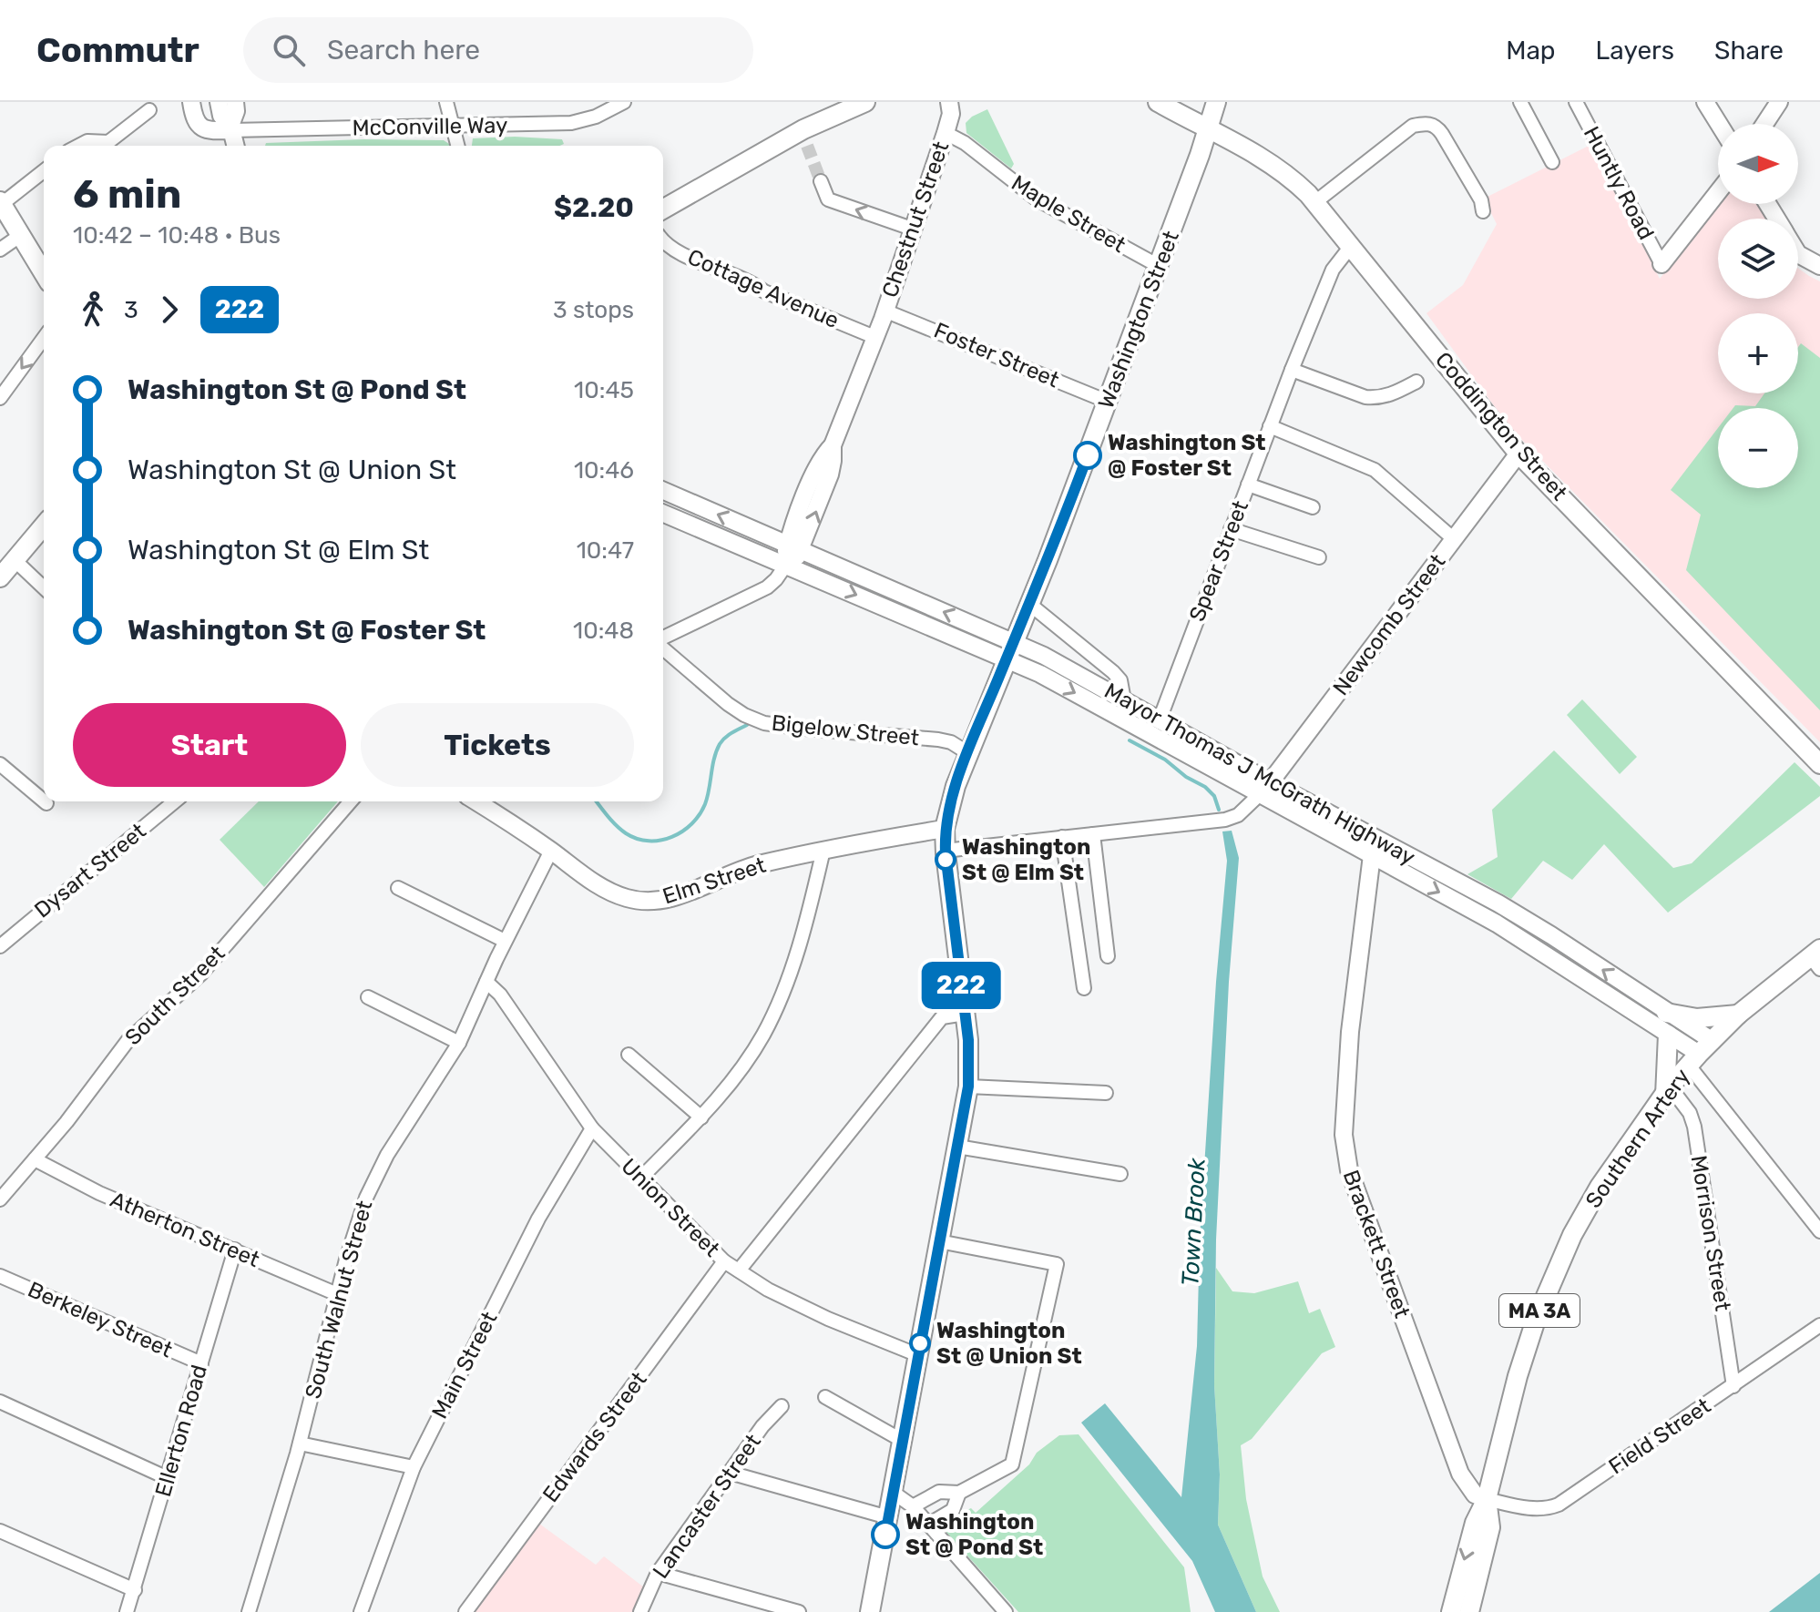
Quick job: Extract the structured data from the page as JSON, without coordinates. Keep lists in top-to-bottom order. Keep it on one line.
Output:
{"streets":{"main road":["Washington Street","Coddington Street","Southern Artery","MA 3A"],"street":["McConville Way","Huntly Road","Maple Street","Chestnut Street","Cottage Avenue","Foster Street","Spear Street","Newcomb Street","Bigelow Street","Mayor Thomas J McGrath Highway","Dysart Street","Elm Street","South Street","Union Street","Atherton Street","Morrison Street","Brackett Street","South Walnut Street","Berkeley Street","Main Street","Ellerton Road","Field Street","Edwards Street","Lancaster Street"]},"crossings":[["Maple Street","Chestnut Street"],["Maple Street","Washington Street"],["Chestnut Street","Cottage Avenue"],["Chestnut Street","Foster Street"],["Chestnut Street","Mayor Thomas J McGrath Highway"],["Washington Street","Foster Street"],["Washington Street","Coddington Street"],["Washington Street","Bigelow Street"],["Washington Street","Mayor Thomas J McGrath Highway"],["Washington Street","Elm Street"],["Washington Street","Union Street"],["Coddington Street","Spear Street"],["Coddington Street","Newcomb Street"],["Spear Street","Mayor Thomas J McGrath Highway"],["Newcomb Street","Mayor Thomas J McGrath Highway"],["Mayor Thomas J McGrath Highway","Southern Artery"],["Mayor Thomas J McGrath Highway","Brackett Street"],["Elm Street","South Walnut Street"],["South Street","Atherton Street"],["Southern Artery","Morrison Street"],["Southern Artery","Brackett Street"],["Southern Artery","Field Street"],["Union Street","South Walnut Street"],["Union Street","Main Street"],["Union Street","Edwards Street"],["Atherton Street","South Walnut Street"],["Atherton Street","Ellerton Road"],["Morrison Street","Field Street"],["Brackett Street","Field Street"],["Berkeley Street","Ellerton Road"]],"water":["Town Brook"],"places":["Washington St @ Foster St","Washington St @ Elm St","Washington St @ Union St","Washington St @ Pond St"],"lines":["bus line 222"],"north":"right","page":{"header":"Commutr","search":"Search here","nav":["Map","Layers","Share"],"on_map":"222","map_buttons":["+","−"],"heading":["6 min","10:42 – 10:48 · Bus","$2.20"],"legs":["3","222","3 stops"],"list":[{"name":"Washington St @ Pond St","value":"10:45"},{"name":"Washington St @ Union St","value":"10:46"},{"name":"Washington St @ Elm St","value":"10:47"},{"name":"Washington St @ Foster St","value":"10:48"}],"buttons":["Start","Tickets"]}}
